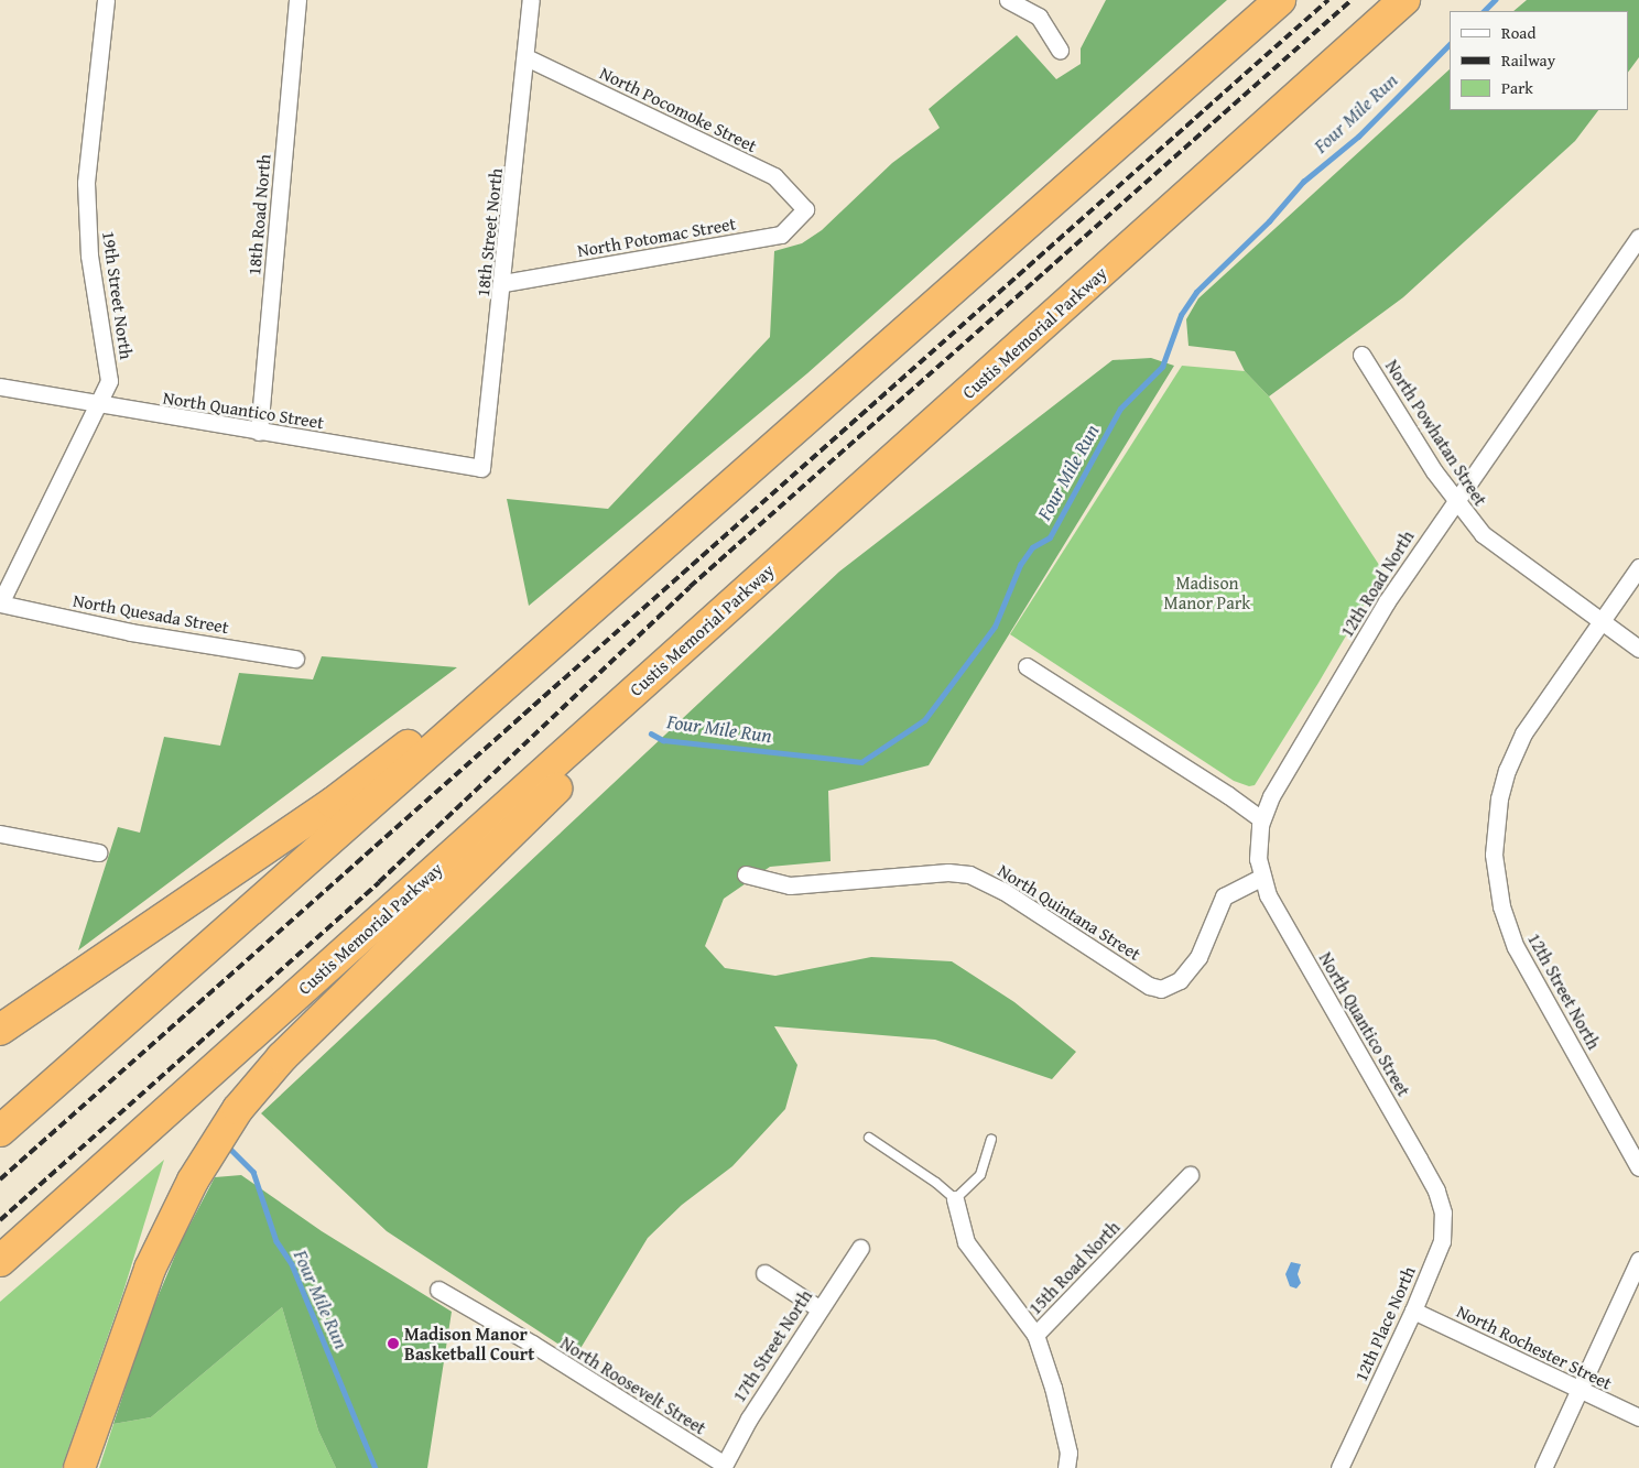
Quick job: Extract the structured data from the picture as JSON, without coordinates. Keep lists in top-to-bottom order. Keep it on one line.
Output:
{"streets":{"highway":["Custis Memorial Parkway"],"street":["North Pocomoke Street","18th Road North","18th Street North","North Potomac Street","19th Street North","North Quantico Street","North Powhatan Street","12th Road North","North Quesada Street","North Quintana Street","12th Street North","15th Road North","12th Place North","17th Street North","North Rochester Street","North Roosevelt Street"]},"crossings":[["North Pocomoke Street","18th Street North"],["North Pocomoke Street","North Potomac Street"],["18th Road North","North Quantico Street"],["18th Street North","North Potomac Street"],["18th Street North","North Quantico Street"],["19th Street North","North Quantico Street"],["19th Street North","North Quesada Street"],["North Quantico Street","12th Road North"],["North Quantico Street","North Quintana Street"],["North Quantico Street","12th Place North"],["North Powhatan Street","12th Road North"],["North Powhatan Street","12th Street North"],["12th Road North","North Quintana Street"],["12th Place North","North Rochester Street"],["17th Street North","North Roosevelt Street"]],"water":["Four Mile Run"],"parks":["Madison Manor Park"],"places":["Madison Manor Basketball Court"],"legend":["Road","Railway","Park"]}
